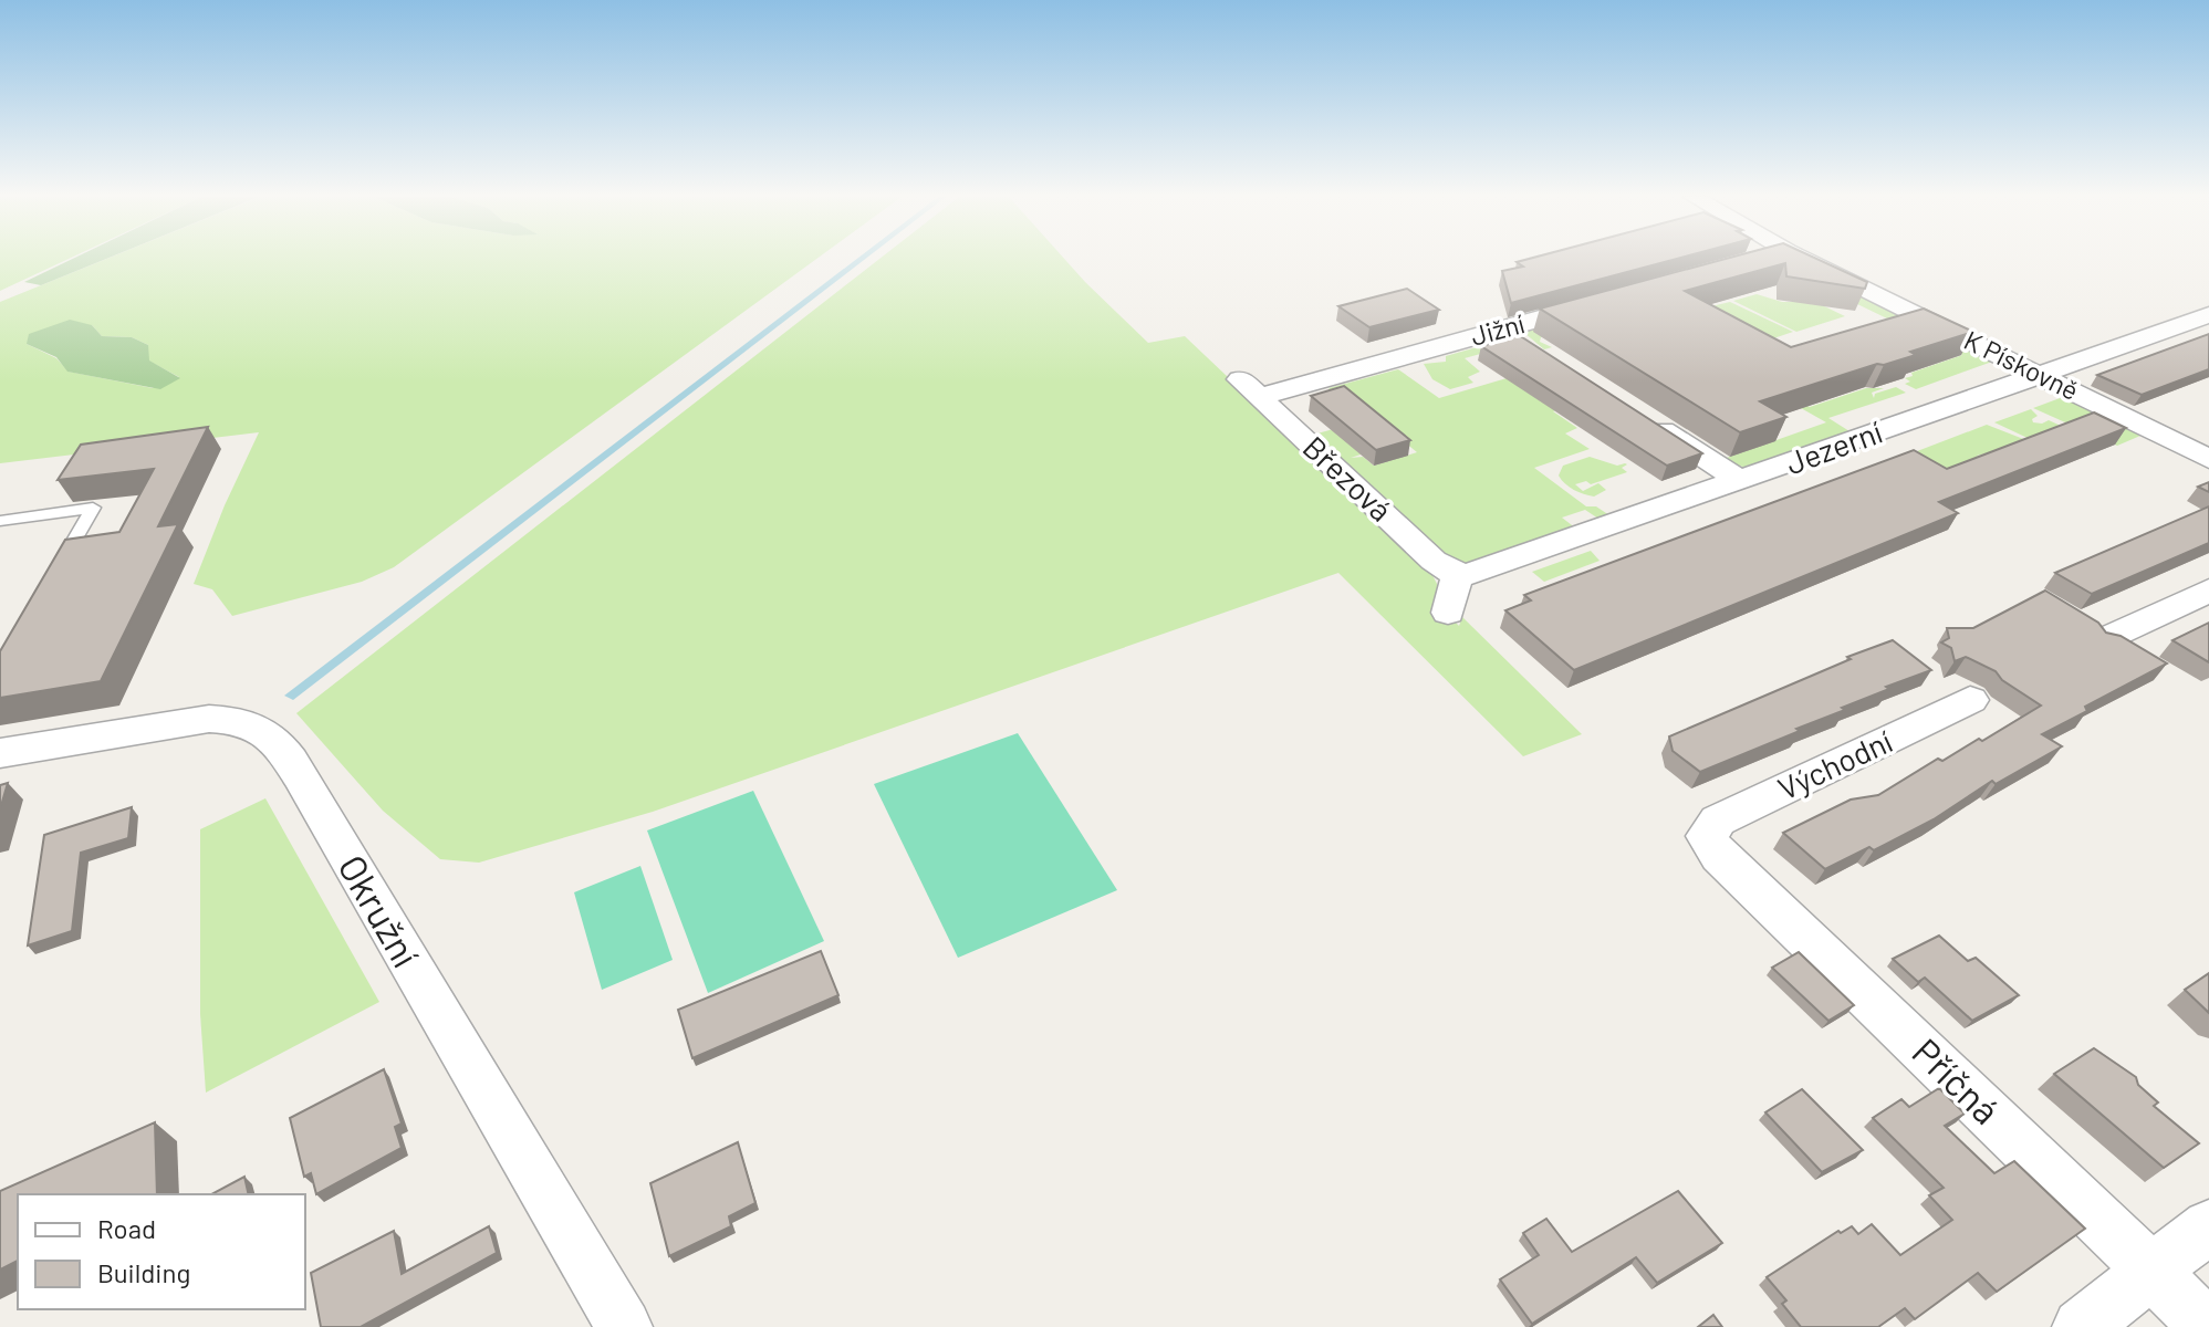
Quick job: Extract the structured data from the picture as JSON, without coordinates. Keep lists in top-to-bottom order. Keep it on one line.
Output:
{"streets":{"street":["Jižní","K Pískovně","Jezerní","Březová","Východní","Okružní","Příčná"]},"crossings":[["Jižní","Březová"],["K Pískovně","Jezerní"],["Jezerní","Březová"],["Východní","Příčná"]],"legend":["Road","Building"]}
